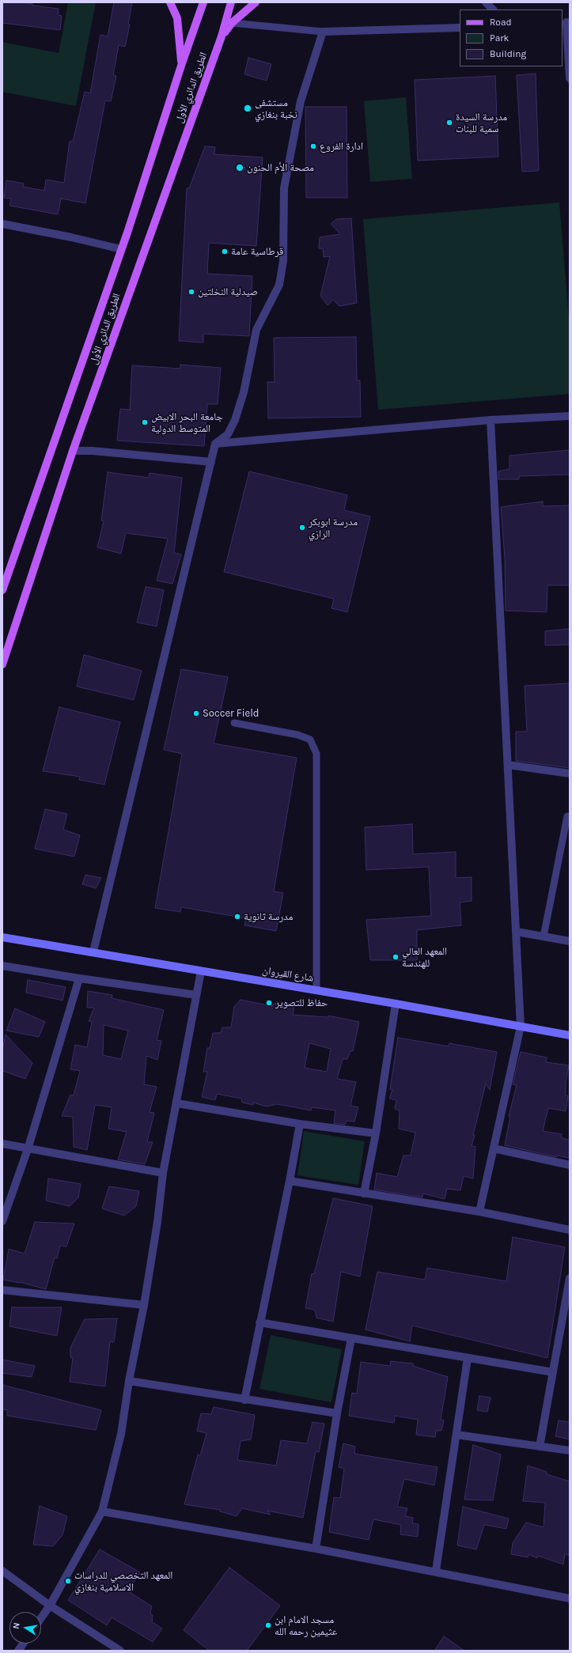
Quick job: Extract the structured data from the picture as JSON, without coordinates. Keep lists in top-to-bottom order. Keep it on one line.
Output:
{"streets":{"main road":["الطريق الدائري الأول","شارع القيروان"]},"places":["مستشفى نخبة بنغازي","مدرسة السيدة سمية للبنات","ادارة الفروع","مصحة الأم الحنون","قرطاسية عامة","صيدلية النخلتين","جامعة البحر الابيض المتوسط الدولية","مدرسة ابوبكر الرازي","Soccer Field","مدرسة ثانوية","المعهد العالي للهندسة","حفاظ للتصوير","المعهد التخصصي للدراسات الاسلامية بنغازي","مسجد الامام ابن عثيمين رحمه الله"],"legend":["Road","Park","Building"],"north":"left"}
